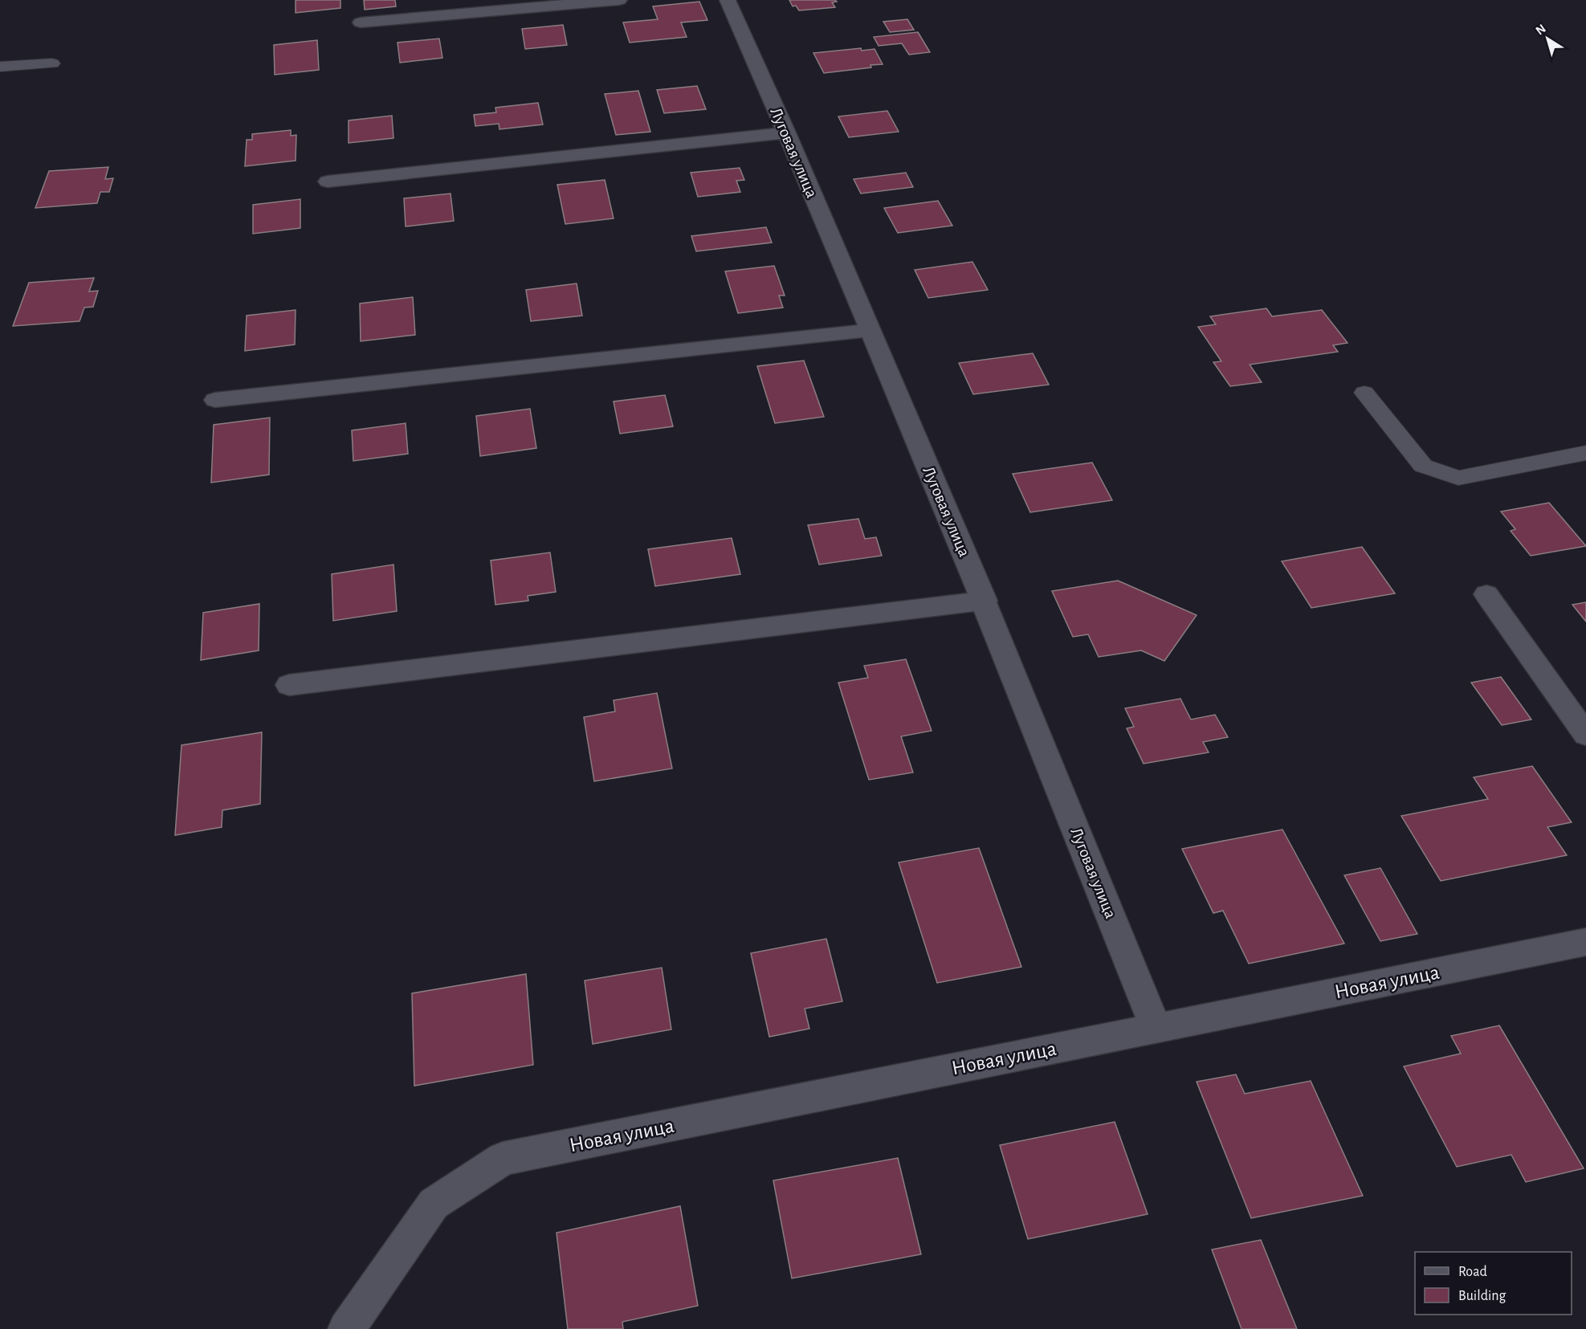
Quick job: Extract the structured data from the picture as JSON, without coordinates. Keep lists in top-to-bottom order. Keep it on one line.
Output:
{"streets":{"street":["Луговая улица","Новая улица"]},"crossings":[["Луговая улица","Новая улица"]],"legend":["Road","Building"],"north":"top left"}
